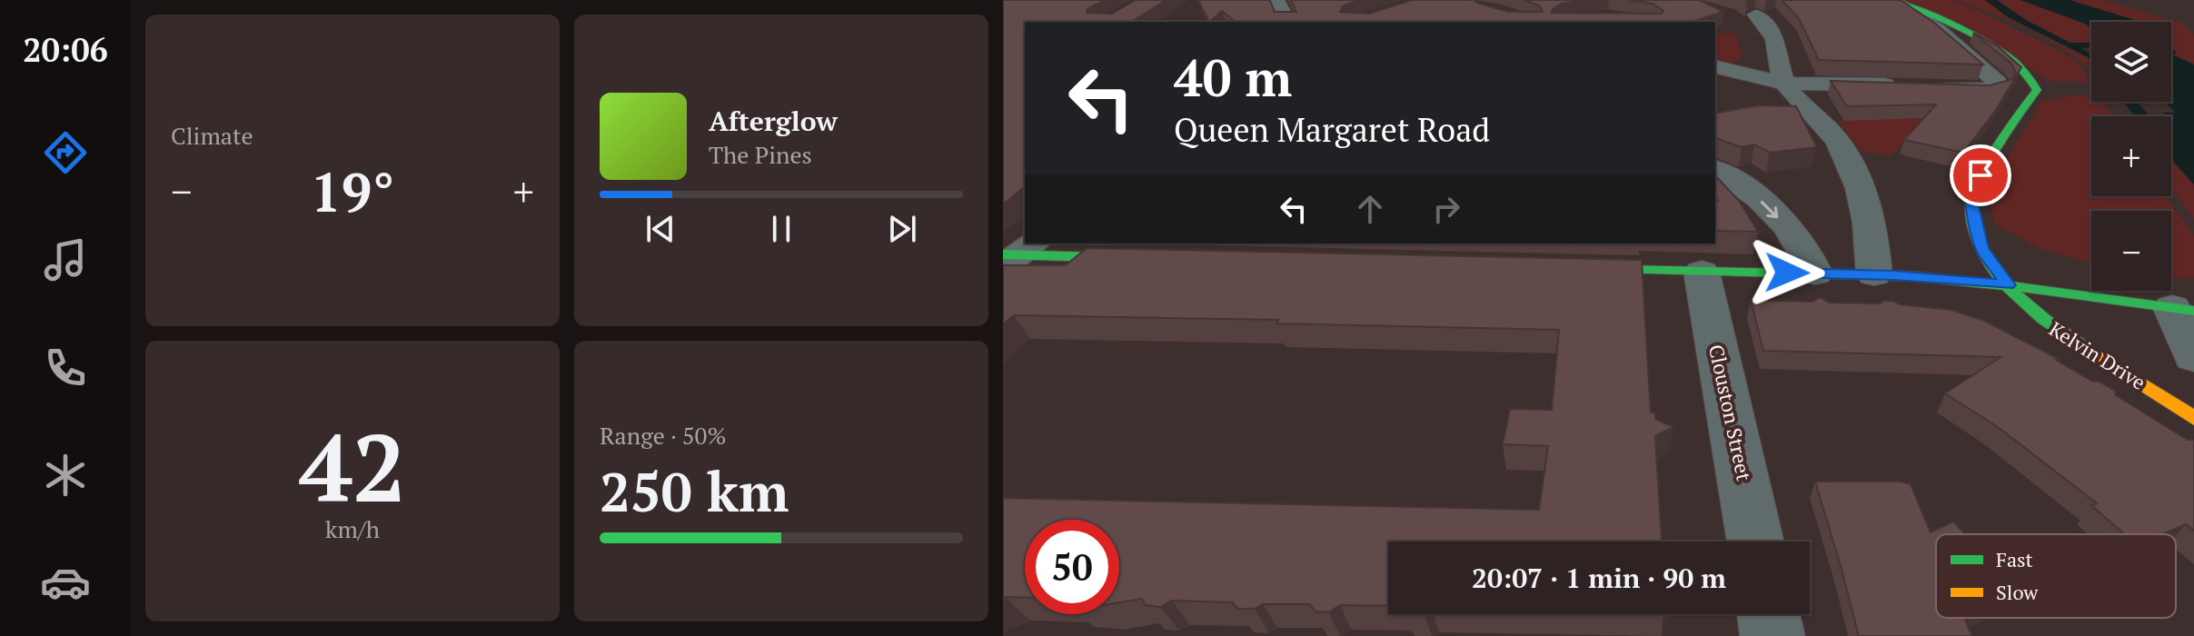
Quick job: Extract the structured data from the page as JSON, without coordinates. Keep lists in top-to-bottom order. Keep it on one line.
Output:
{"streets":{"street":["Kelvin Drive","Clouston Street"]},"legend":["Fast","Slow"],"page":{"tabs":"20:06","tile":["Climate",["42","km/h"],["Range · 50%","250 km"]],"map_buttons":["+","−"],"turn":["40 m","Queen Margaret Road"],"song":["Afterglow","The Pines"],"heat":["−","19°","+"],"limit":"50","trip":"20:07 · 1 min · 90 m"}}
